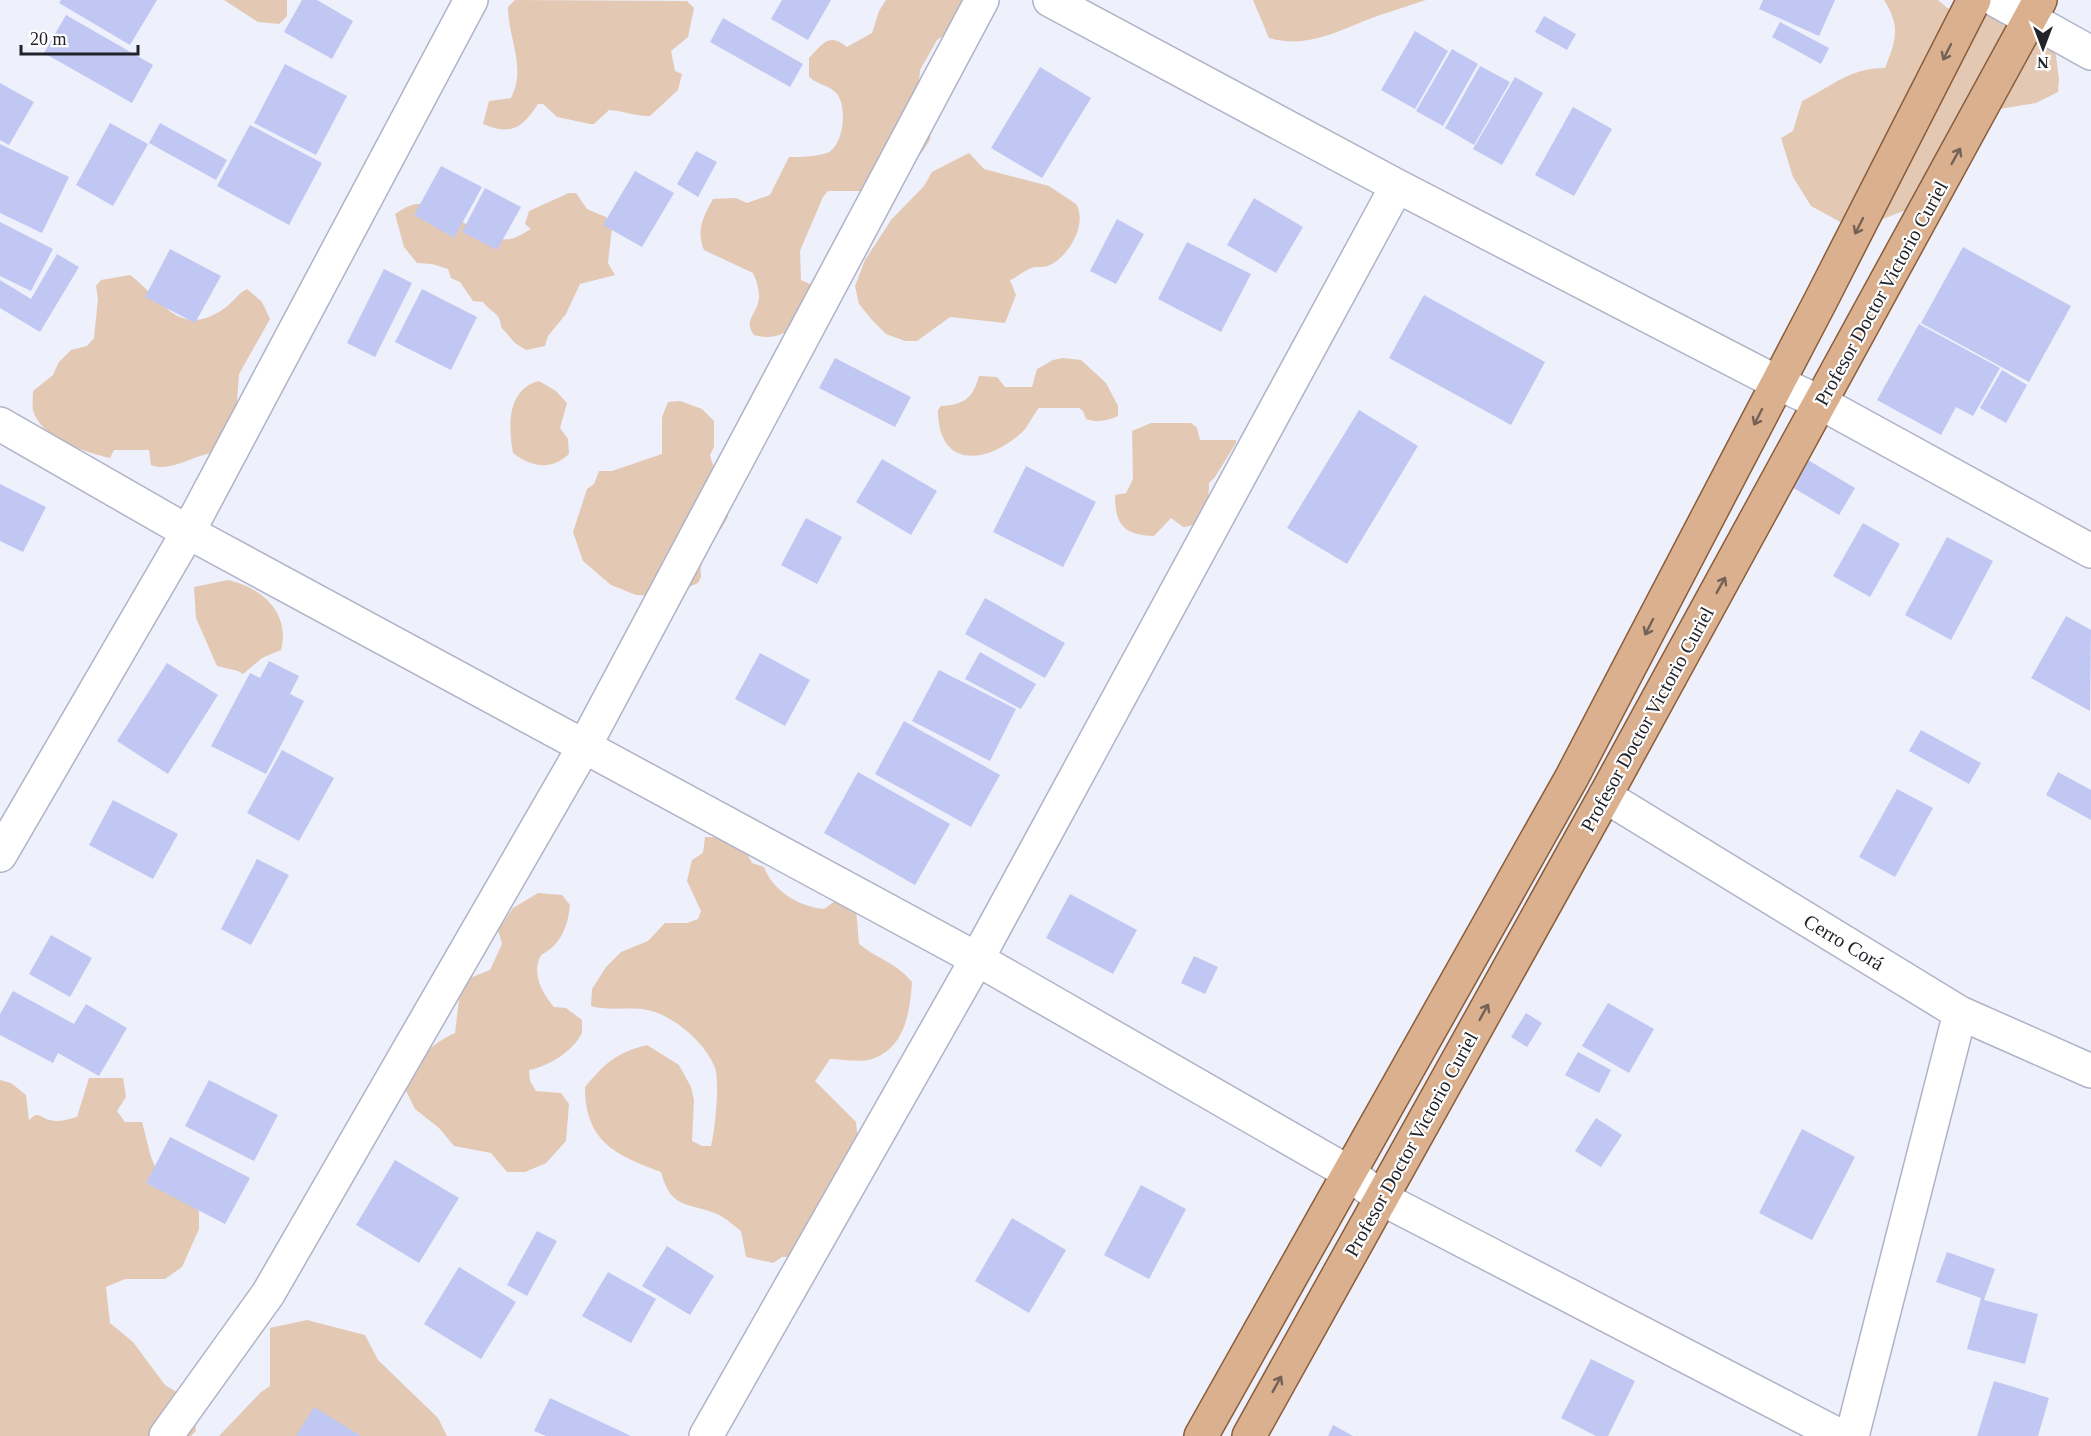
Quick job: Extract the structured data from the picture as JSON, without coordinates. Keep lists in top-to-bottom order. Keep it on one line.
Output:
{"streets":{"main road":["Profesor Doctor Victorio Curiel"],"street":["Cerro Corá"]},"crossings":[["Profesor Doctor Victorio Curiel","Cerro Corá"]],"scale_bar":"20 m","north":"bottom"}
